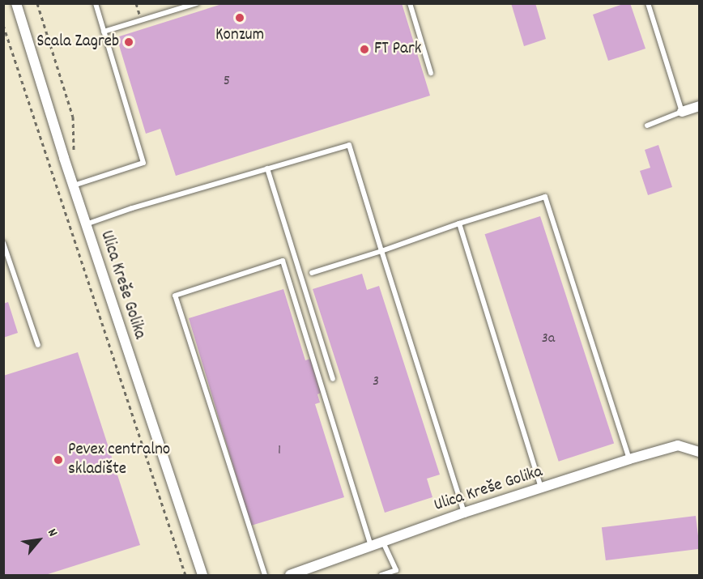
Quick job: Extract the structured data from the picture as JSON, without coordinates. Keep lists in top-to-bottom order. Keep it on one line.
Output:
{"streets":{"street":["Ulica Kreše Golika"]},"places":["Konzum","Scala Zagreb","FT Park","Pevex centralno skladište"],"house_numbers":["5","3a","3","1"],"north":"top right"}
